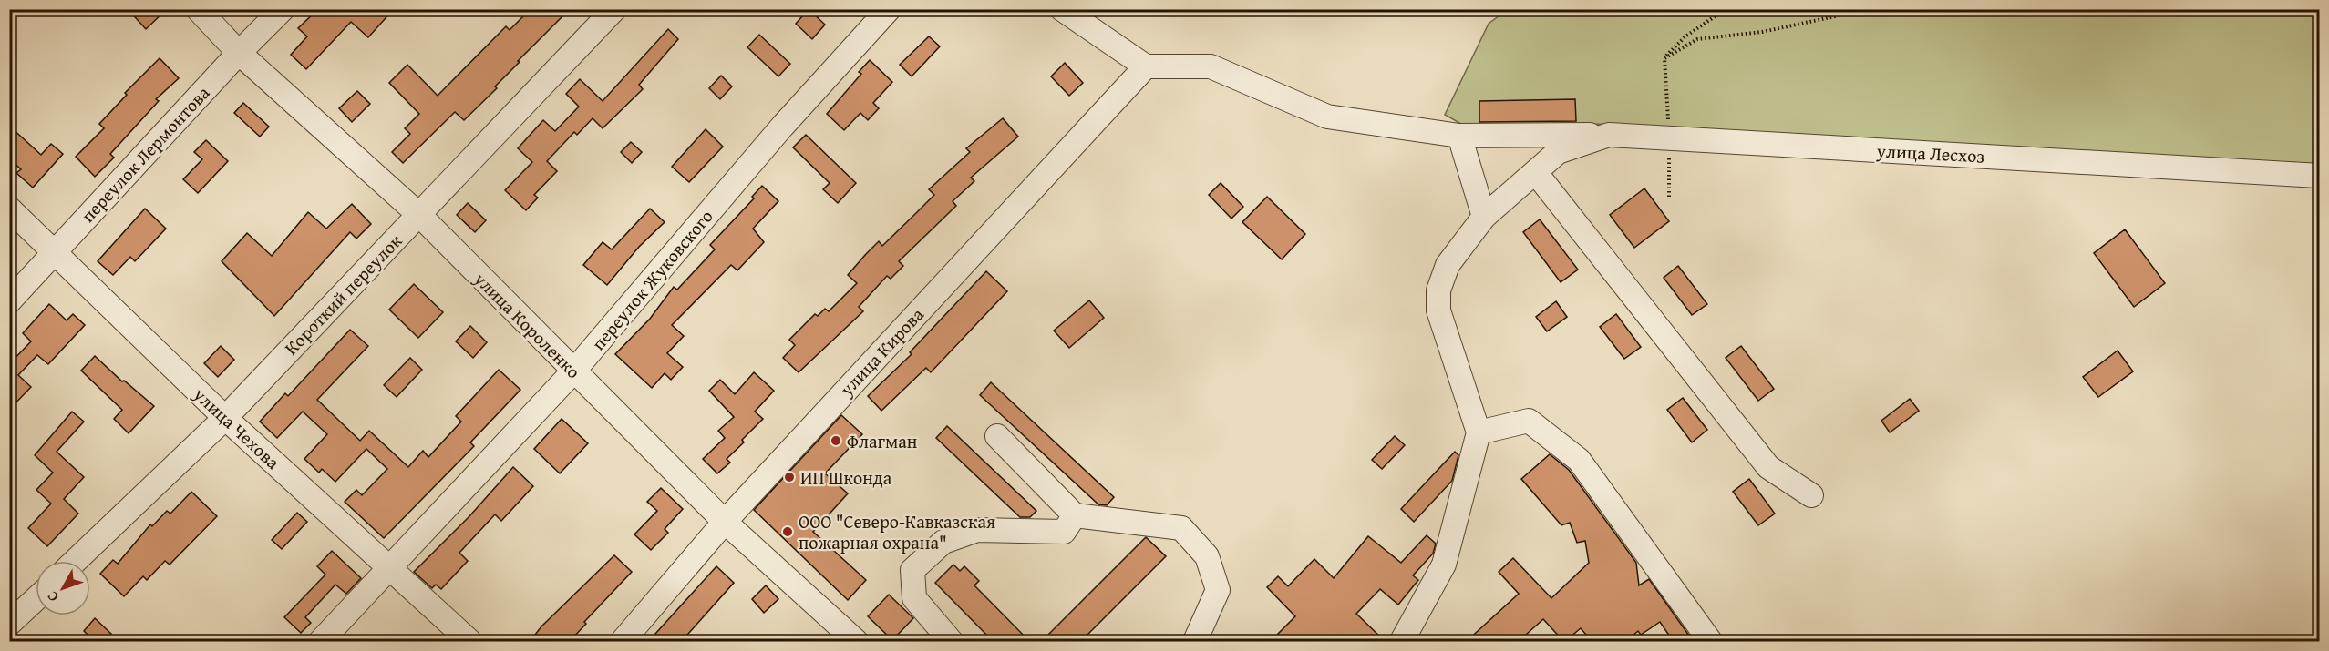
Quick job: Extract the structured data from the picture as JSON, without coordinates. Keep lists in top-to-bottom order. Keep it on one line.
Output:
{"streets":{"street":["улица Лесхоз","переулок Лермонтова","переулок Жуковского","Короткий переулок","улица Короленко","улица Кирова","улица Чехова"]},"crossings":[["переулок Лермонтова","улица Короленко"],["переулок Лермонтова","улица Чехова"],["переулок Жуковского","улица Короленко"],["переулок Жуковского","улица Чехова"],["Короткий переулок","улица Короленко"],["Короткий переулок","улица Чехова"],["улица Короленко","улица Кирова"]],"places":["Флагман","ИП Шконда","ООО \"Северо-Кавказская пожарная охрана\""],"north":"bottom left"}
